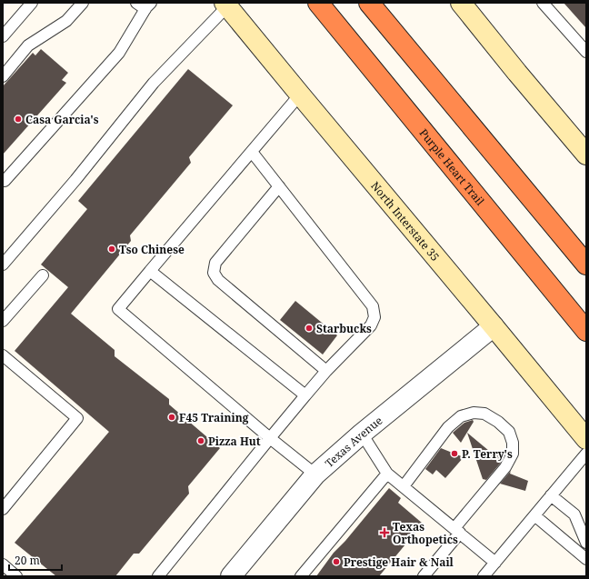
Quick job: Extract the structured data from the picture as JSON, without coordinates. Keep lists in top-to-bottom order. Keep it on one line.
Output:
{"streets":{"highway":["Purple Heart Trail"],"main road":["North Interstate 35"],"street":["Texas Avenue"]},"crossings":[["North Interstate 35","Texas Avenue"]],"places":{"other":["Casa Garcia's","Tso Chinese","Starbucks","F45 Training","Pizza Hut","P. Terry's","Prestige Hair & Nail"],"health":["Texas Orthopetics"]},"scale_bar":"20 m"}
